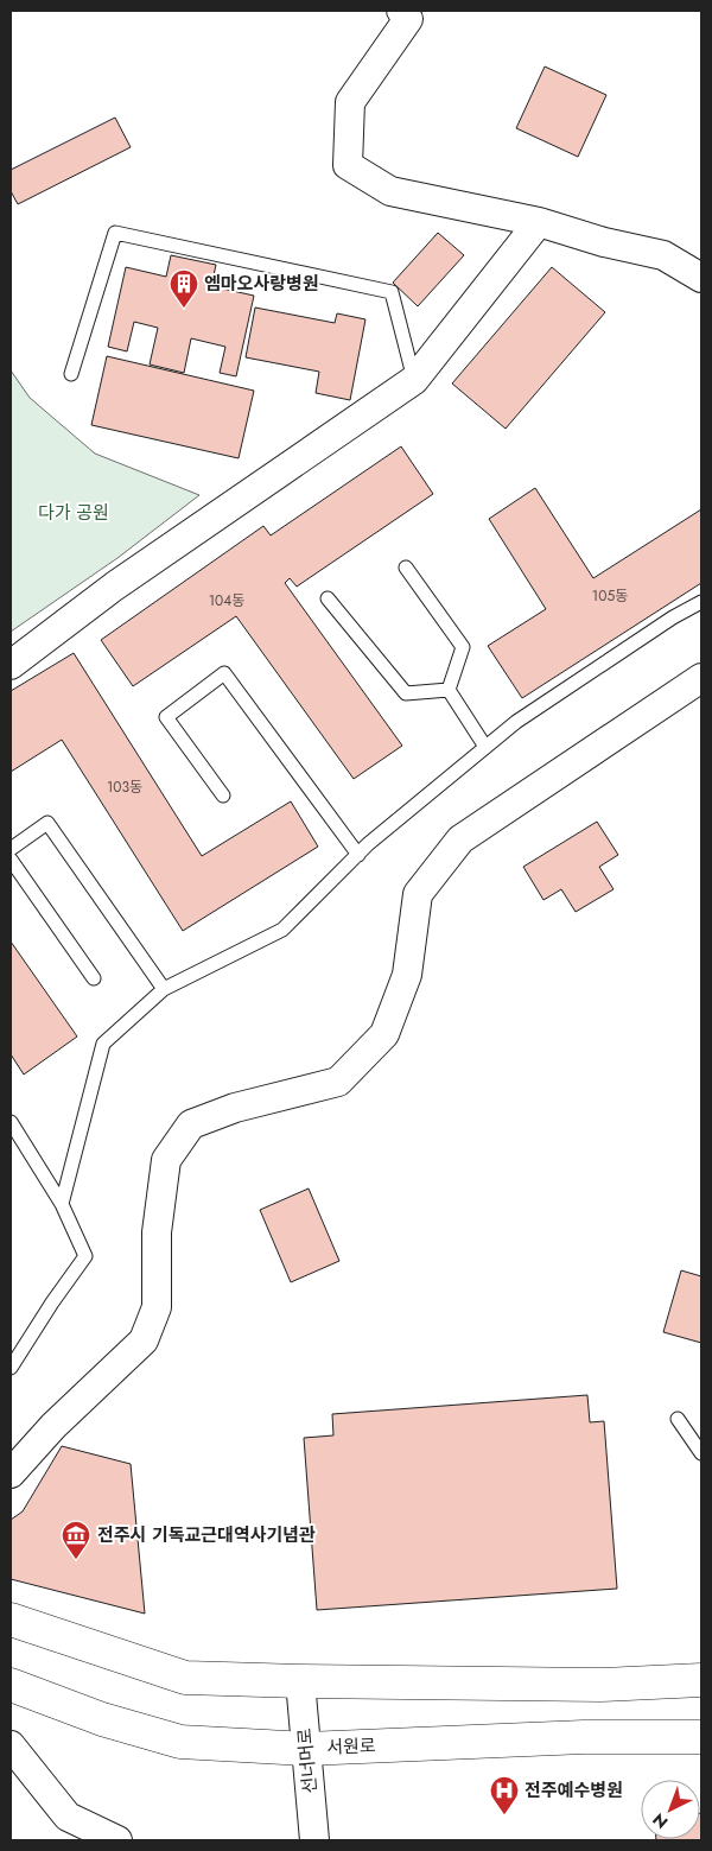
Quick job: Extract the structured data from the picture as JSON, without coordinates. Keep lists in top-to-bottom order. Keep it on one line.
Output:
{"streets":{"street":["서원로","선너머로"]},"crossings":[["서원로","선너머로"]],"parks":["다가 공원"],"places":{"building":["엠마오사랑병원"],"museum":["전주시 기독교근대역사기념관"],"hospital":["전주예수병원"]},"house_numbers":["105동","104동","103동"],"north":"bottom left"}
